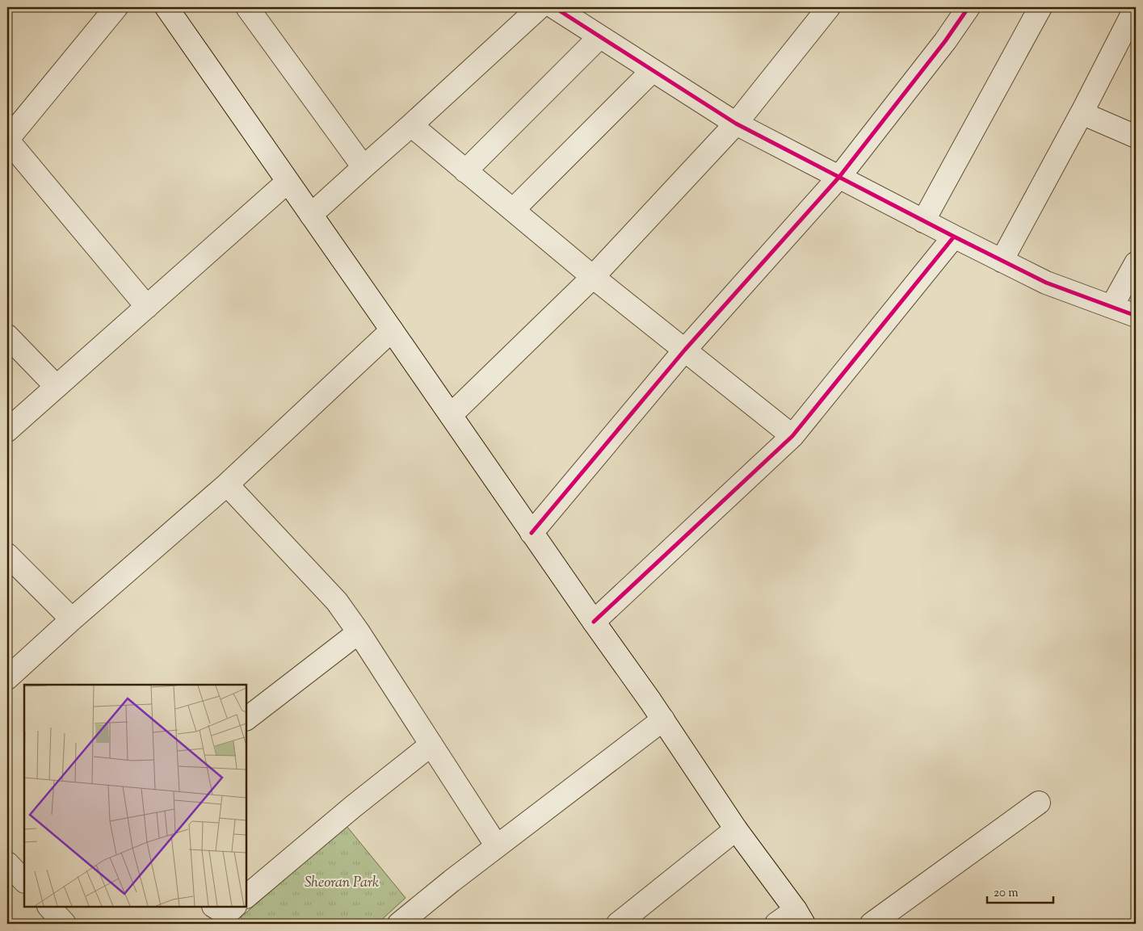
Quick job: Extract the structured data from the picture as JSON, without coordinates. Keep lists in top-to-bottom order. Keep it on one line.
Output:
{"parks":["Sheoran Park"],"scale_bar":"20 m"}
